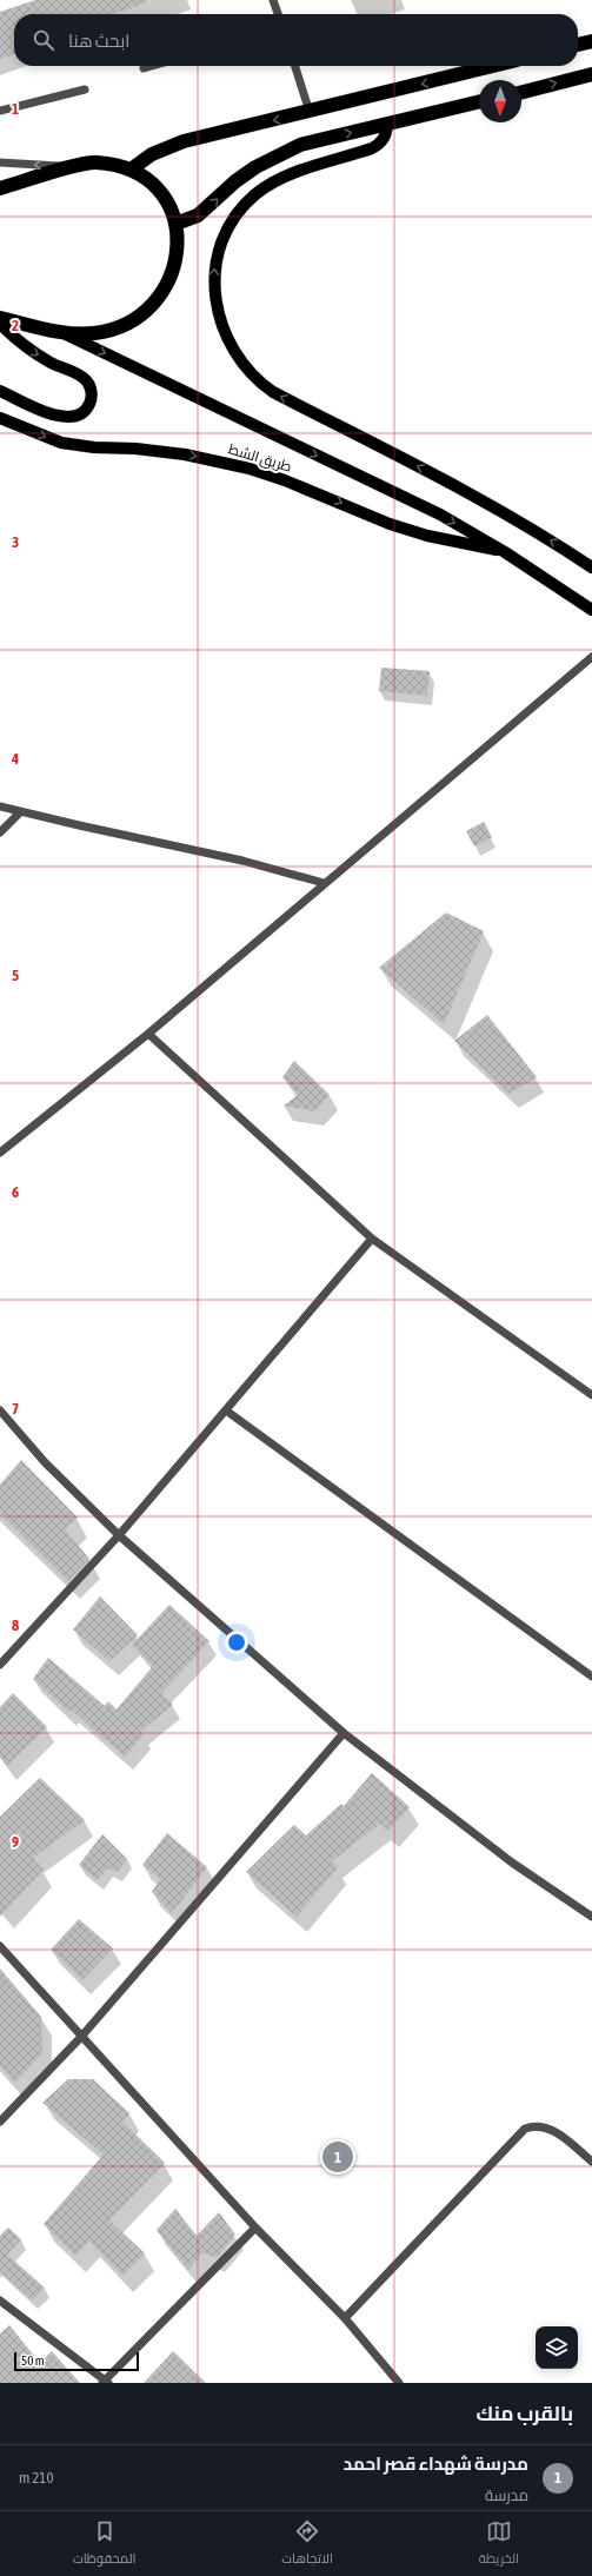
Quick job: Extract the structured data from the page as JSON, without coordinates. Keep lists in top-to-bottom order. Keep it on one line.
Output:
{"streets":{"main road":["طريق الشط"]},"scale_bar":"50 m","north":"bottom","page":{"search":"ابحث هنا","pins":"1","scale":"50 m","heading":"بالقرب منك","list":[{"mark":"1","name":"مدرسة شهداء قصر احمد","note":"مدرسة","value":"210 m"}],"nav":["الخريطة","الاتجاهات","المحفوظات"]},"grid":{"rows":["1","2","3","4","5","6","7","8","9"]}}
